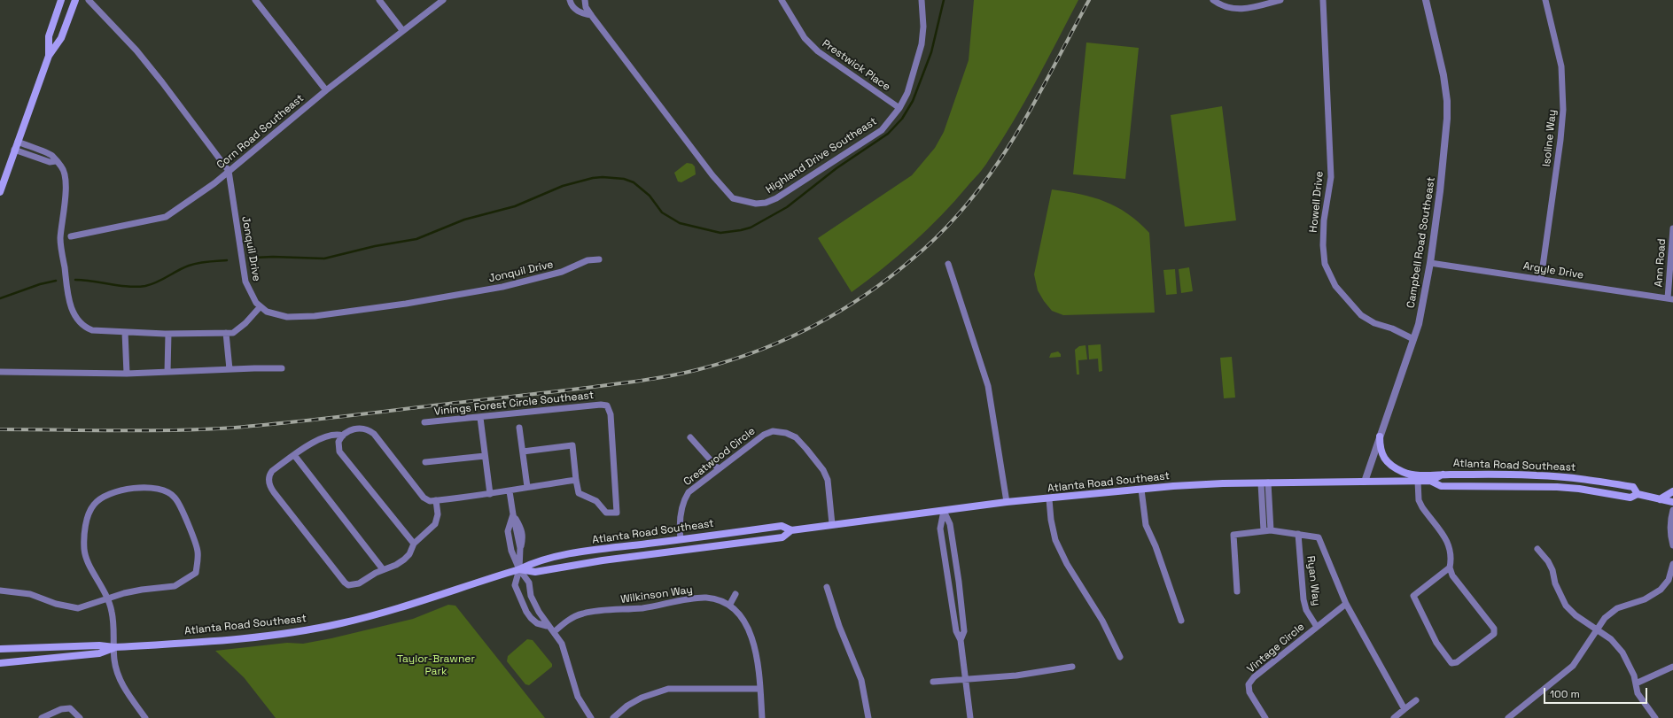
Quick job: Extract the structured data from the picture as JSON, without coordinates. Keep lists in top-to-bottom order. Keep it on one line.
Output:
{"streets":{"main road":["Atlanta Road Southeast"],"street":["Prestwick Place","Corn Road Southeast","Isoline Way","Highland Drive Southeast","Howell Drive","Campbell Road Southeast","Jonquil Drive","Ann Road","Argyle Drive","Vinings Forest Circle Southeast","Creatwood Circle","Ryan Way","Wilkinson Way","Vintage Circle"]},"crossings":[["Prestwick Place","Highland Drive Southeast"],["Corn Road Southeast","Jonquil Drive"],["Isoline Way","Argyle Drive"],["Howell Drive","Campbell Road Southeast"],["Campbell Road Southeast","Argyle Drive"],["Campbell Road Southeast","Atlanta Road Southeast"],["Ann Road","Argyle Drive"],["Creatwood Circle","Atlanta Road Southeast"],["Ryan Way","Vintage Circle"]],"parks":["Taylor-Brawner Park"],"scale_bar":"100 m"}
